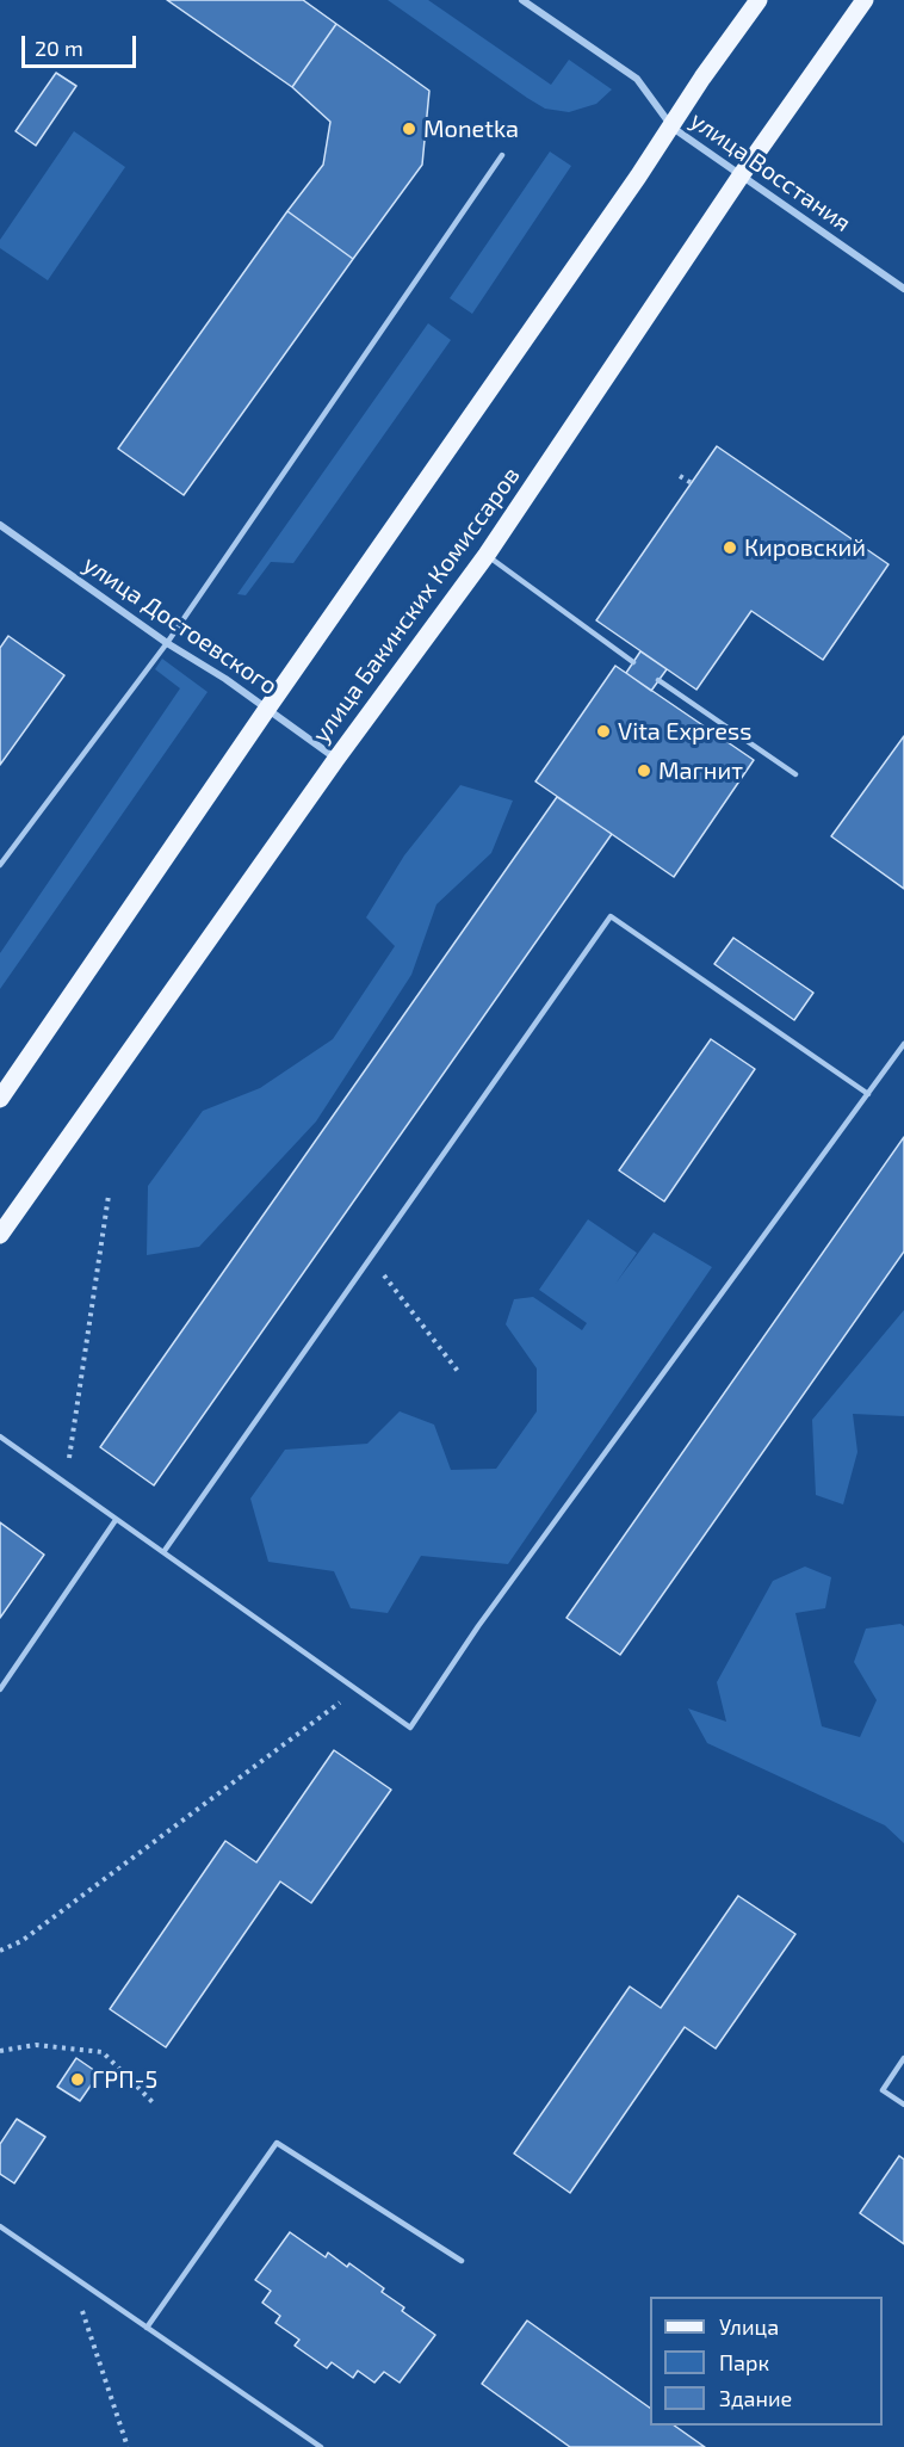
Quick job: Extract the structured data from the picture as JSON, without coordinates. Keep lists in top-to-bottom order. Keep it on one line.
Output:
{"streets":{"main road":["улица Бакинских Комиссаров"],"street":["улица Восстания","улица Достоевского"]},"crossings":[["улица Восстания","улица Бакинских Комиссаров"],["улица Бакинских Комиссаров","улица Достоевского"]],"places":["Monetka","Кировский","Vita Express","Магнит","ГРП-5"],"legend":["Улица","Парк","Здание"],"scale_bar":"20 m"}
